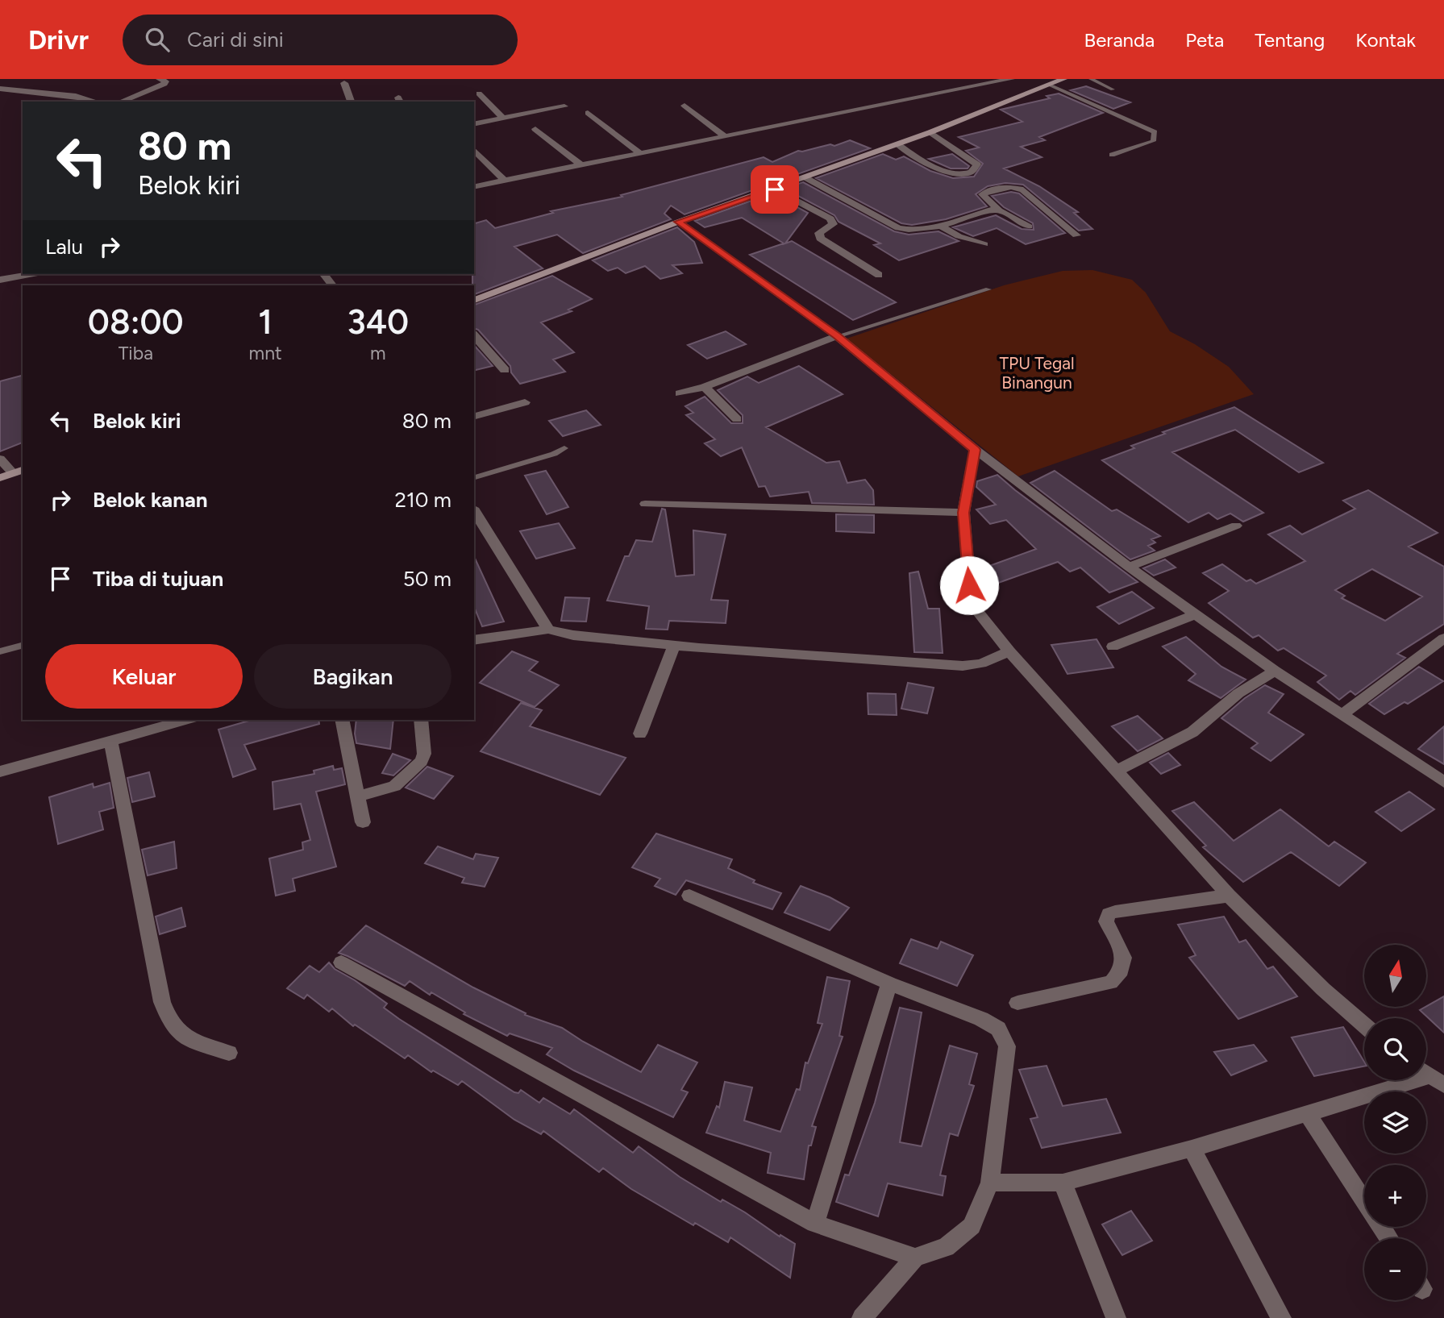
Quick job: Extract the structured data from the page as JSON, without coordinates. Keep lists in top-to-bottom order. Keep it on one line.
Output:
{"parks":["TPU Tegal Binangun"],"north":"top","page":{"header":"Drivr","search":"Cari di sini","nav":["Beranda","Peta","Tentang","Kontak"],"turn":["80 m","Belok kiri"],"then":"Lalu","eta":["08:00","Tiba","1","mnt","340","m"],"list":[{"name":"Belok kiri","value":"80 m"},{"name":"Belok kanan","value":"210 m"},{"name":"Tiba di tujuan","value":"50 m"}],"buttons":["Keluar","Bagikan"],"map_buttons":["+","−"]}}
